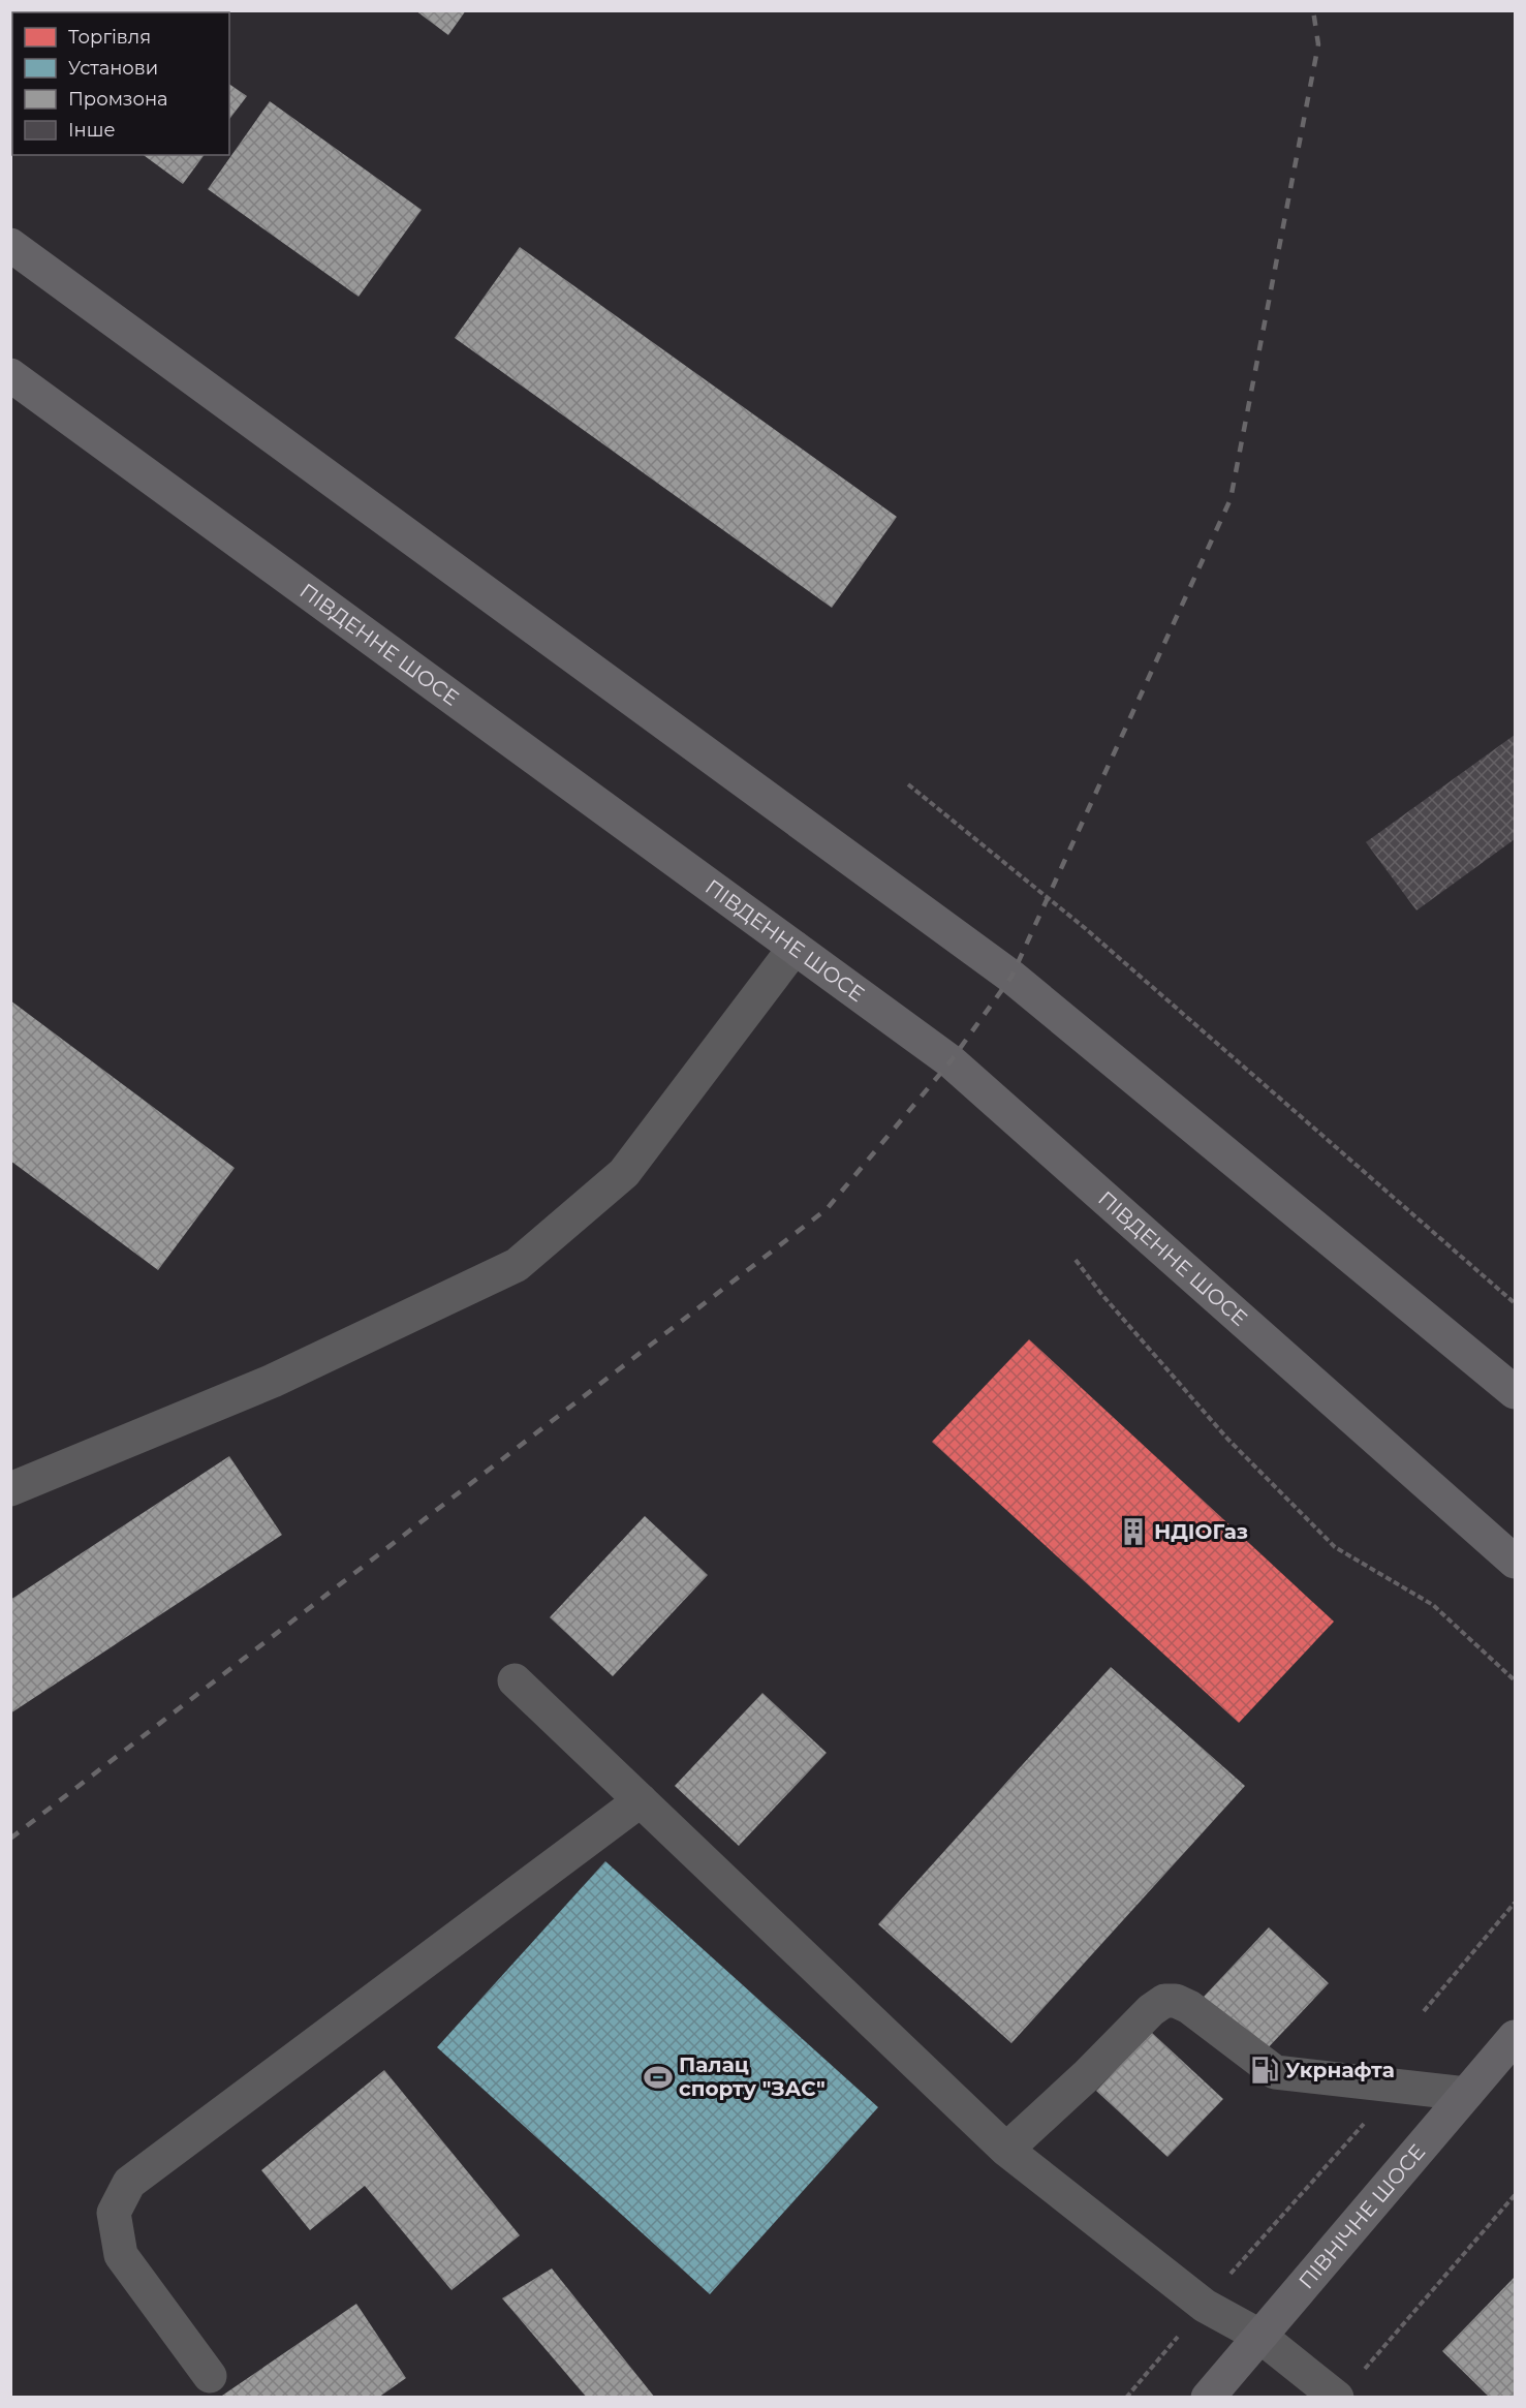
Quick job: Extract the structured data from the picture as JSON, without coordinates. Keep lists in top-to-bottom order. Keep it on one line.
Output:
{"streets":{"main road":["ПІВДЕННЕ ШОСЕ","ПІВНІЧНЕ ШОСЕ"]},"places":{"building":["НДІОГаз"],"fuel station":["Укрнафта"],"sports":["Палац спорту \"ЗАС\""]},"legend":["Торгівля","Установи","Промзона","Інше"]}
